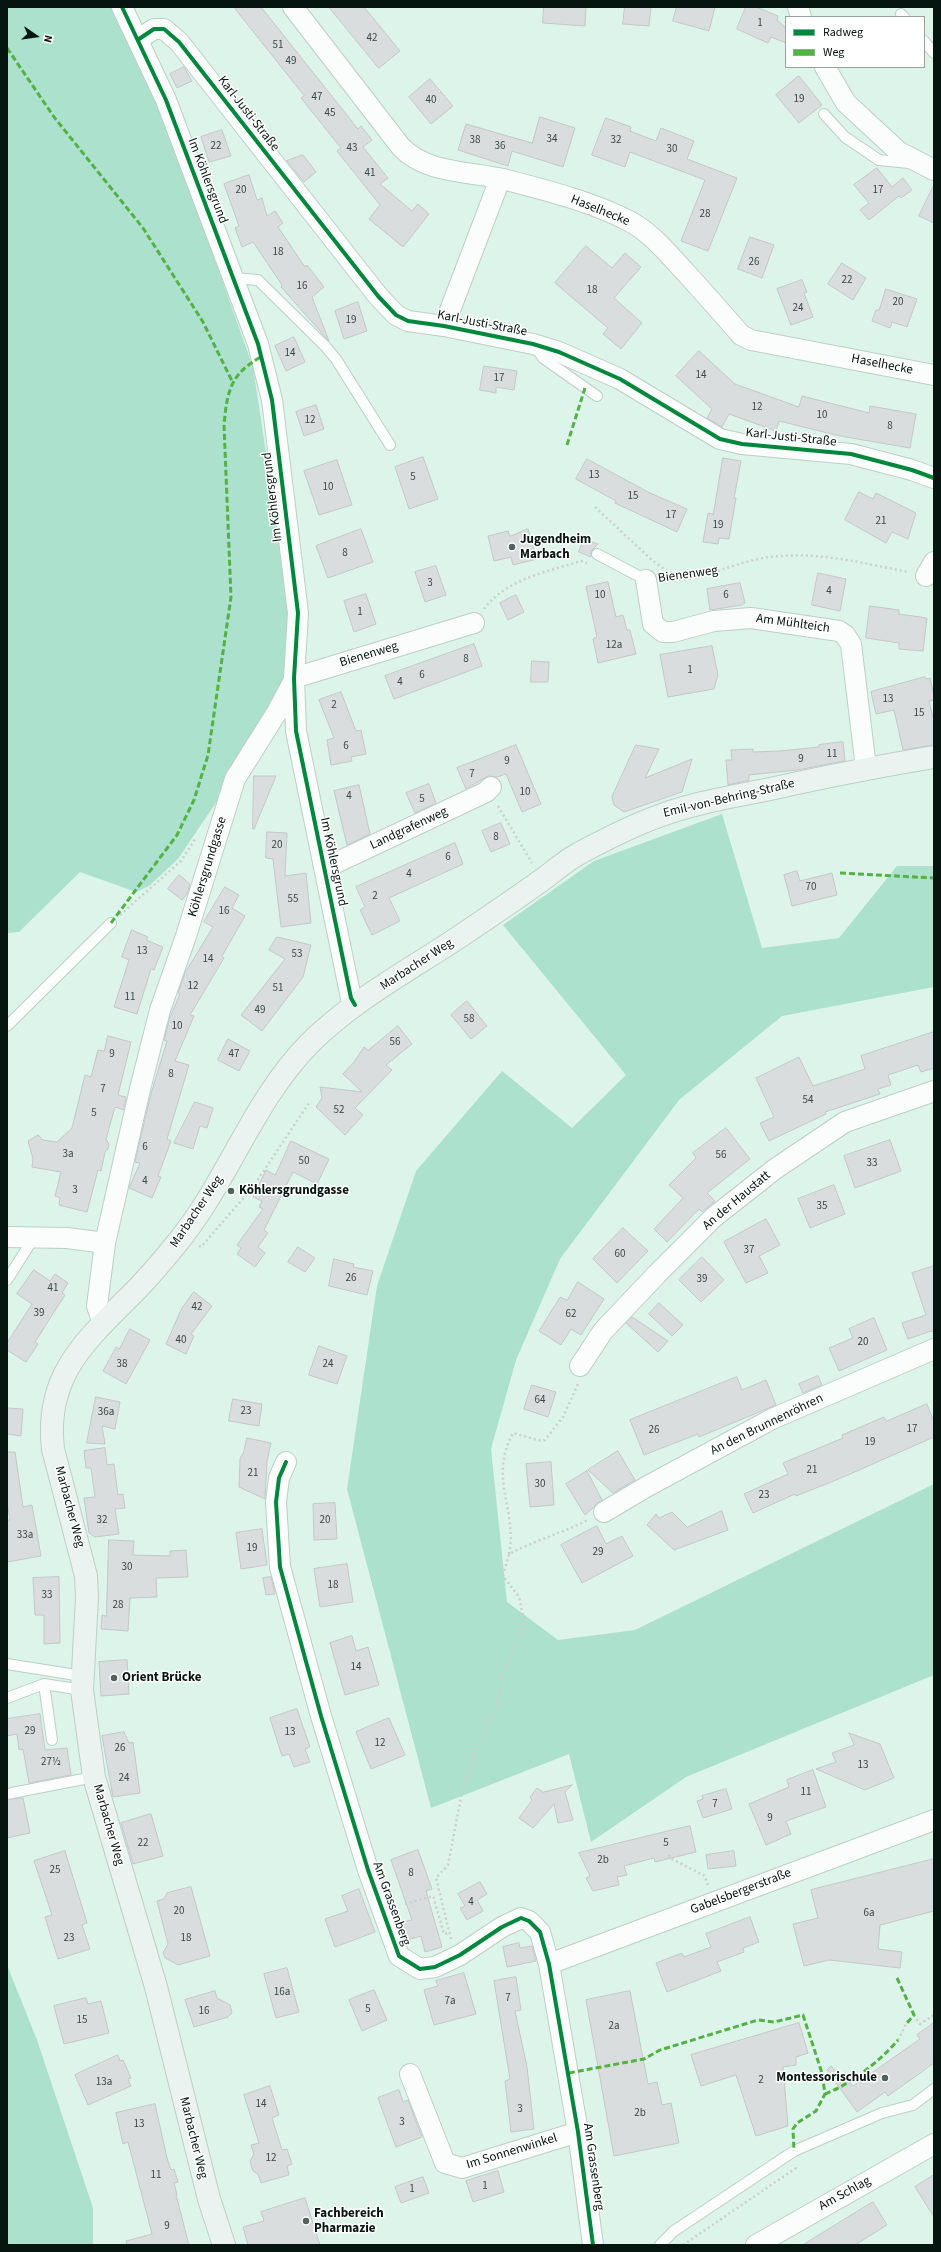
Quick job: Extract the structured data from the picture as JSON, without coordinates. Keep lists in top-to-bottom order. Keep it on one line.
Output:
{"streets":{"main road":["Emil-von-Behring-Straße","Marbacher Weg"],"street":["Karl-Justi-Straße","Im Köhlersgrund","Haselhecke","Bienenweg","Am Mühlteich","Landgrafenweg","Köhlersgrundgasse","An der Haustatt","An den Brunnenröhren","Gabelsbergerstraße","Am Grassenberg","Im Sonnenwinkel","Am Schlag"]},"crossings":[["Karl-Justi-Straße","Im Köhlersgrund"],["Im Köhlersgrund","Bienenweg"],["Im Köhlersgrund","Landgrafenweg"],["Im Köhlersgrund","Köhlersgrundgasse"],["Im Köhlersgrund","Marbacher Weg"],["Bienenweg","Am Mühlteich"],["Bienenweg","Köhlersgrundgasse"],["Am Mühlteich","Emil-von-Behring-Straße"],["Emil-von-Behring-Straße","Marbacher Weg"],["Köhlersgrundgasse","Marbacher Weg"],["Gabelsbergerstraße","Am Grassenberg"],["Am Grassenberg","Im Sonnenwinkel"]],"places":["Jugendheim Marbach","Köhlersgrundgasse","Orient Brücke","Montessorischule","Fachbereich Pharmazie"],"house_numbers":["1","42","51","49","47","19","40","45","34","38","32","22","36","43","30","41","20","17","28","18","26","22","16","18","20","24","19","14","14","17","12","10","12","8","13","5","10","15","17","21","19","8","3","4","10","6","1","12a","8","1","6","4","13","2","15","6","11","9","9","7","10","4","5","8","20","6","4","70","2","55","16","13","53","14","12","51","11","49","58","10","56","9","47","8","7","54","52","5","6","3a","56","50","33","4","3","35","37","60","26","39","41","42","39","62","40","20","38","24","64","23","36a","17","26","19","21","21","30","23","32","20","33a","19","29","30","18","33","28","14","29","13","12","26","27½","13","24","11","7","9","22","5","2b","25","8","4","20","6a","23","18","16a","7","7a","5","16","15","2a","2","13a","14","3","2b","3","13","12","11","1","1","9"],"legend":["Radweg","Weg"],"north":"right"}
